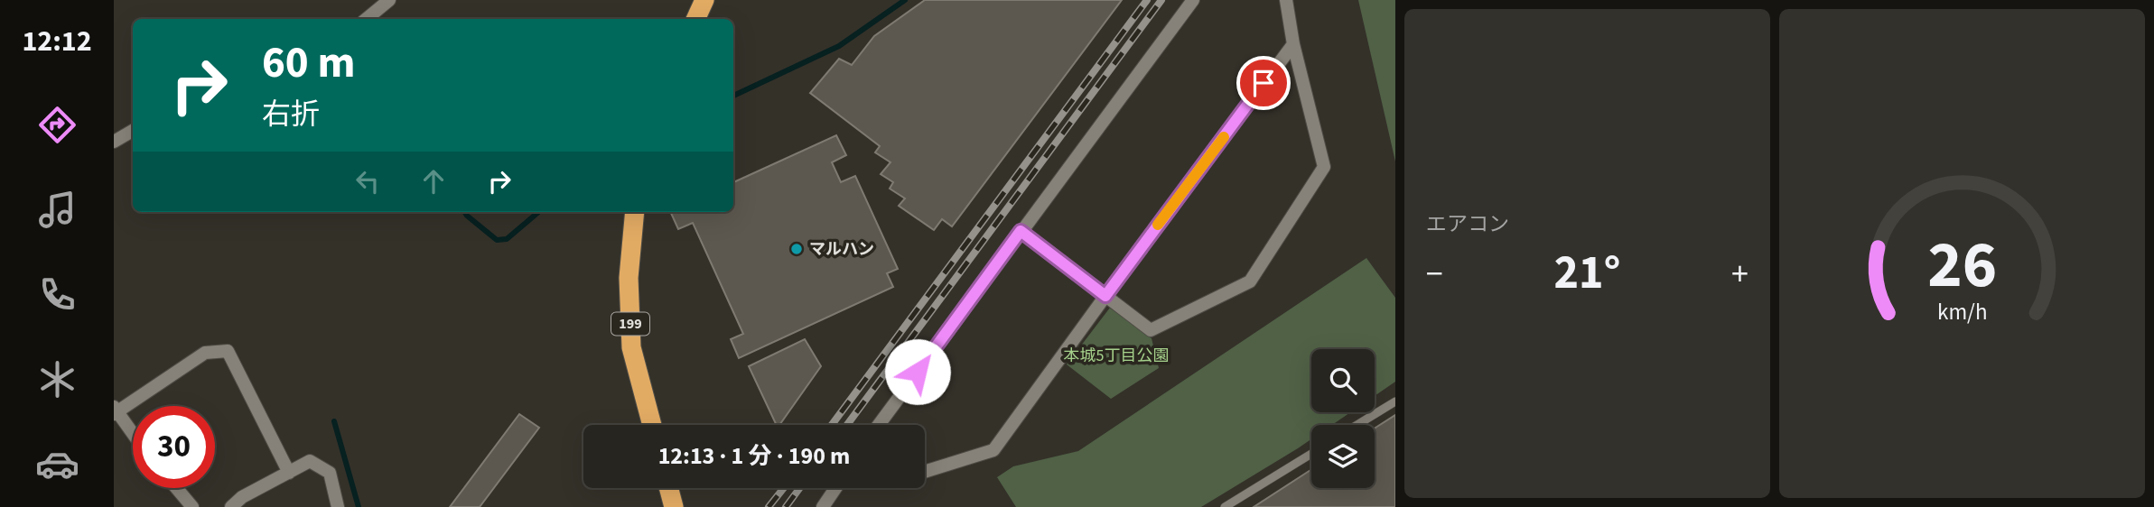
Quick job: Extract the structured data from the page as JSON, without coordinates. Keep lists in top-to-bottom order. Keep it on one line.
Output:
{"streets":{"highway":["199"]},"parks":["本城5丁目公園"],"places":["マルハン"],"page":{"tabs":"12:12","tile":"エアコン","turn":["60 m","右折"],"heat":["−","21°","+"],"limit":"30","trip":"12:13 · 1 分 · 190 m","gauge":["26","km/h"]}}
